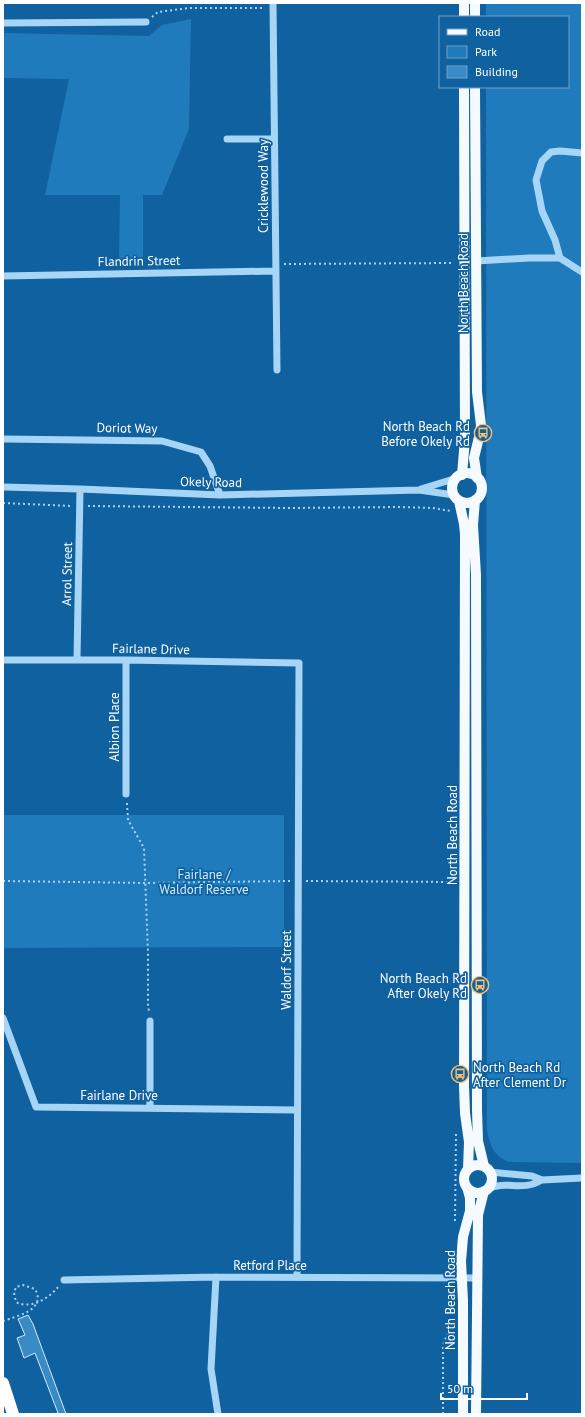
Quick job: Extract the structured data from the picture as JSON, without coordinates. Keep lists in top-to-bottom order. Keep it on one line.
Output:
{"streets":{"main road":["North Beach Road"],"street":["Cricklewood Way","Flandrin Street","Doriot Way","Okely Road","Arrol Street","Fairlane Drive","Albion Place","Waldorf Street","Retford Place"]},"crossings":[["Cricklewood Way","Flandrin Street"],["North Beach Road","Okely Road"],["North Beach Road","Retford Place"],["Doriot Way","Okely Road"],["Okely Road","Arrol Street"],["Arrol Street","Fairlane Drive"],["Fairlane Drive","Albion Place"],["Fairlane Drive","Waldorf Street"],["Waldorf Street","Retford Place"]],"parks":["Fairlane / Waldorf Reserve"],"places":{"bus stop":["North Beach Rd Before Okely Rd","North Beach Rd After Okely Rd","North Beach Rd After Clement Dr"]},"legend":["Road","Park","Building"],"scale_bar":"50 m"}
